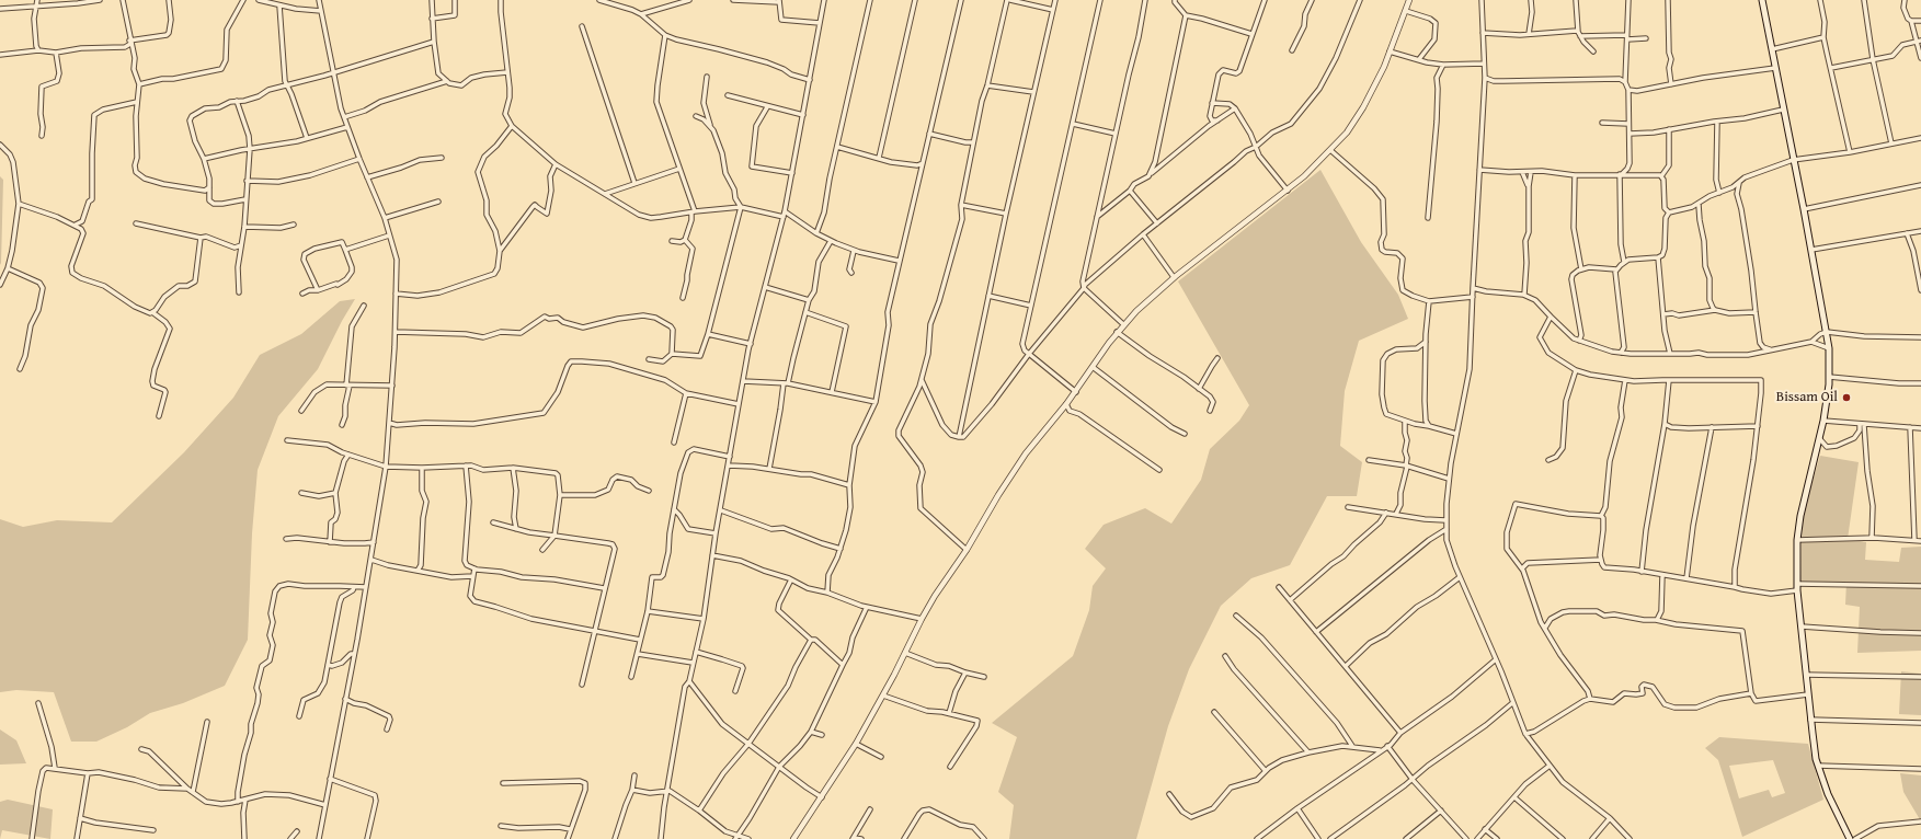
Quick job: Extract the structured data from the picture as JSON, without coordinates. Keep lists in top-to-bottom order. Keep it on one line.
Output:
{"places":["Bissam Oil"]}
